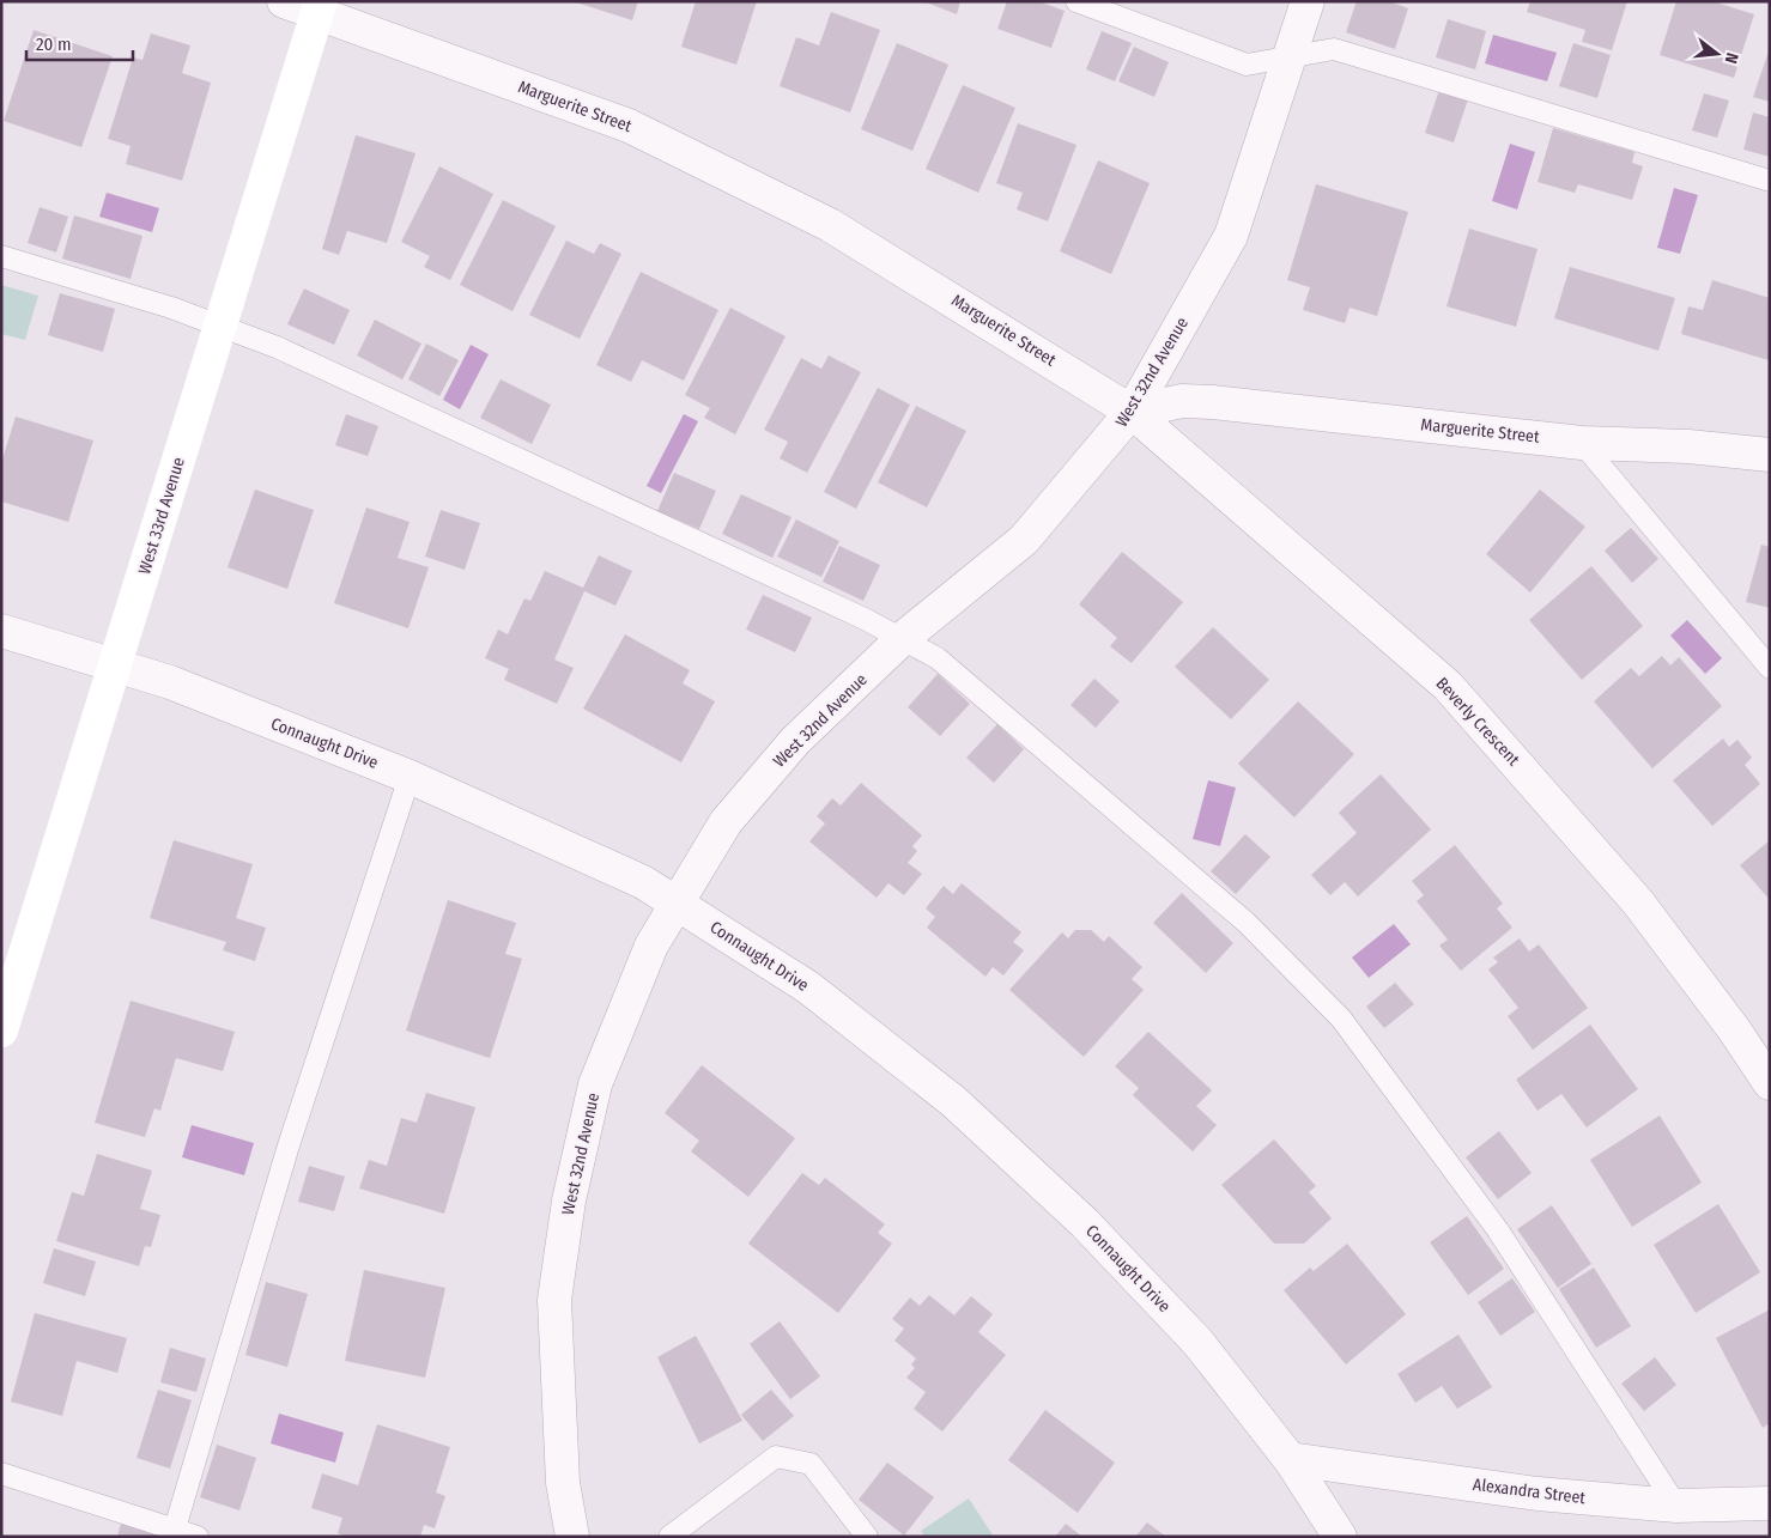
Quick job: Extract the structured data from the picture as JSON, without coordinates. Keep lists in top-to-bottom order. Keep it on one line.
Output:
{"streets":{"street":["Marguerite Street","West 32nd Avenue","West 33rd Avenue","Beverly Crescent","Connaught Drive","Alexandra Street"]},"crossings":[["Marguerite Street","West 32nd Avenue"],["Marguerite Street","West 33rd Avenue"],["Marguerite Street","Beverly Crescent"],["West 32nd Avenue","Beverly Crescent"],["West 32nd Avenue","Connaught Drive"],["West 33rd Avenue","Connaught Drive"],["Connaught Drive","Alexandra Street"]],"scale_bar":"20 m","north":"right"}
